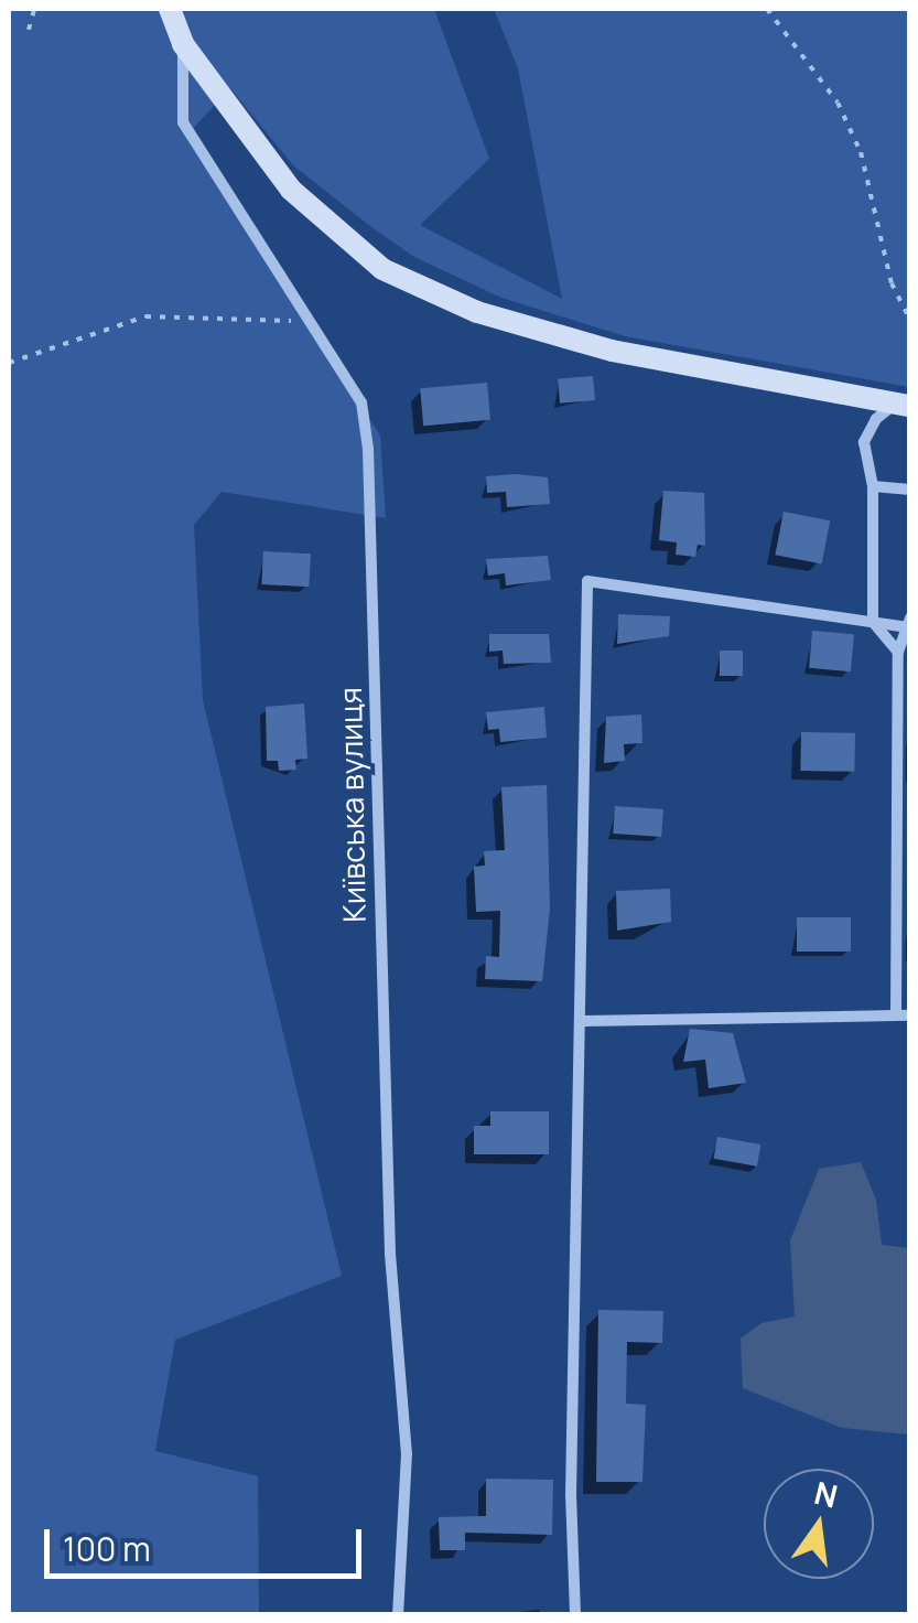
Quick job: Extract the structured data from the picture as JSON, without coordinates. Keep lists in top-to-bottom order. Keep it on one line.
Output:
{"streets":{"street":["Київська вулиця"]},"scale_bar":"100 m","north":"top"}
